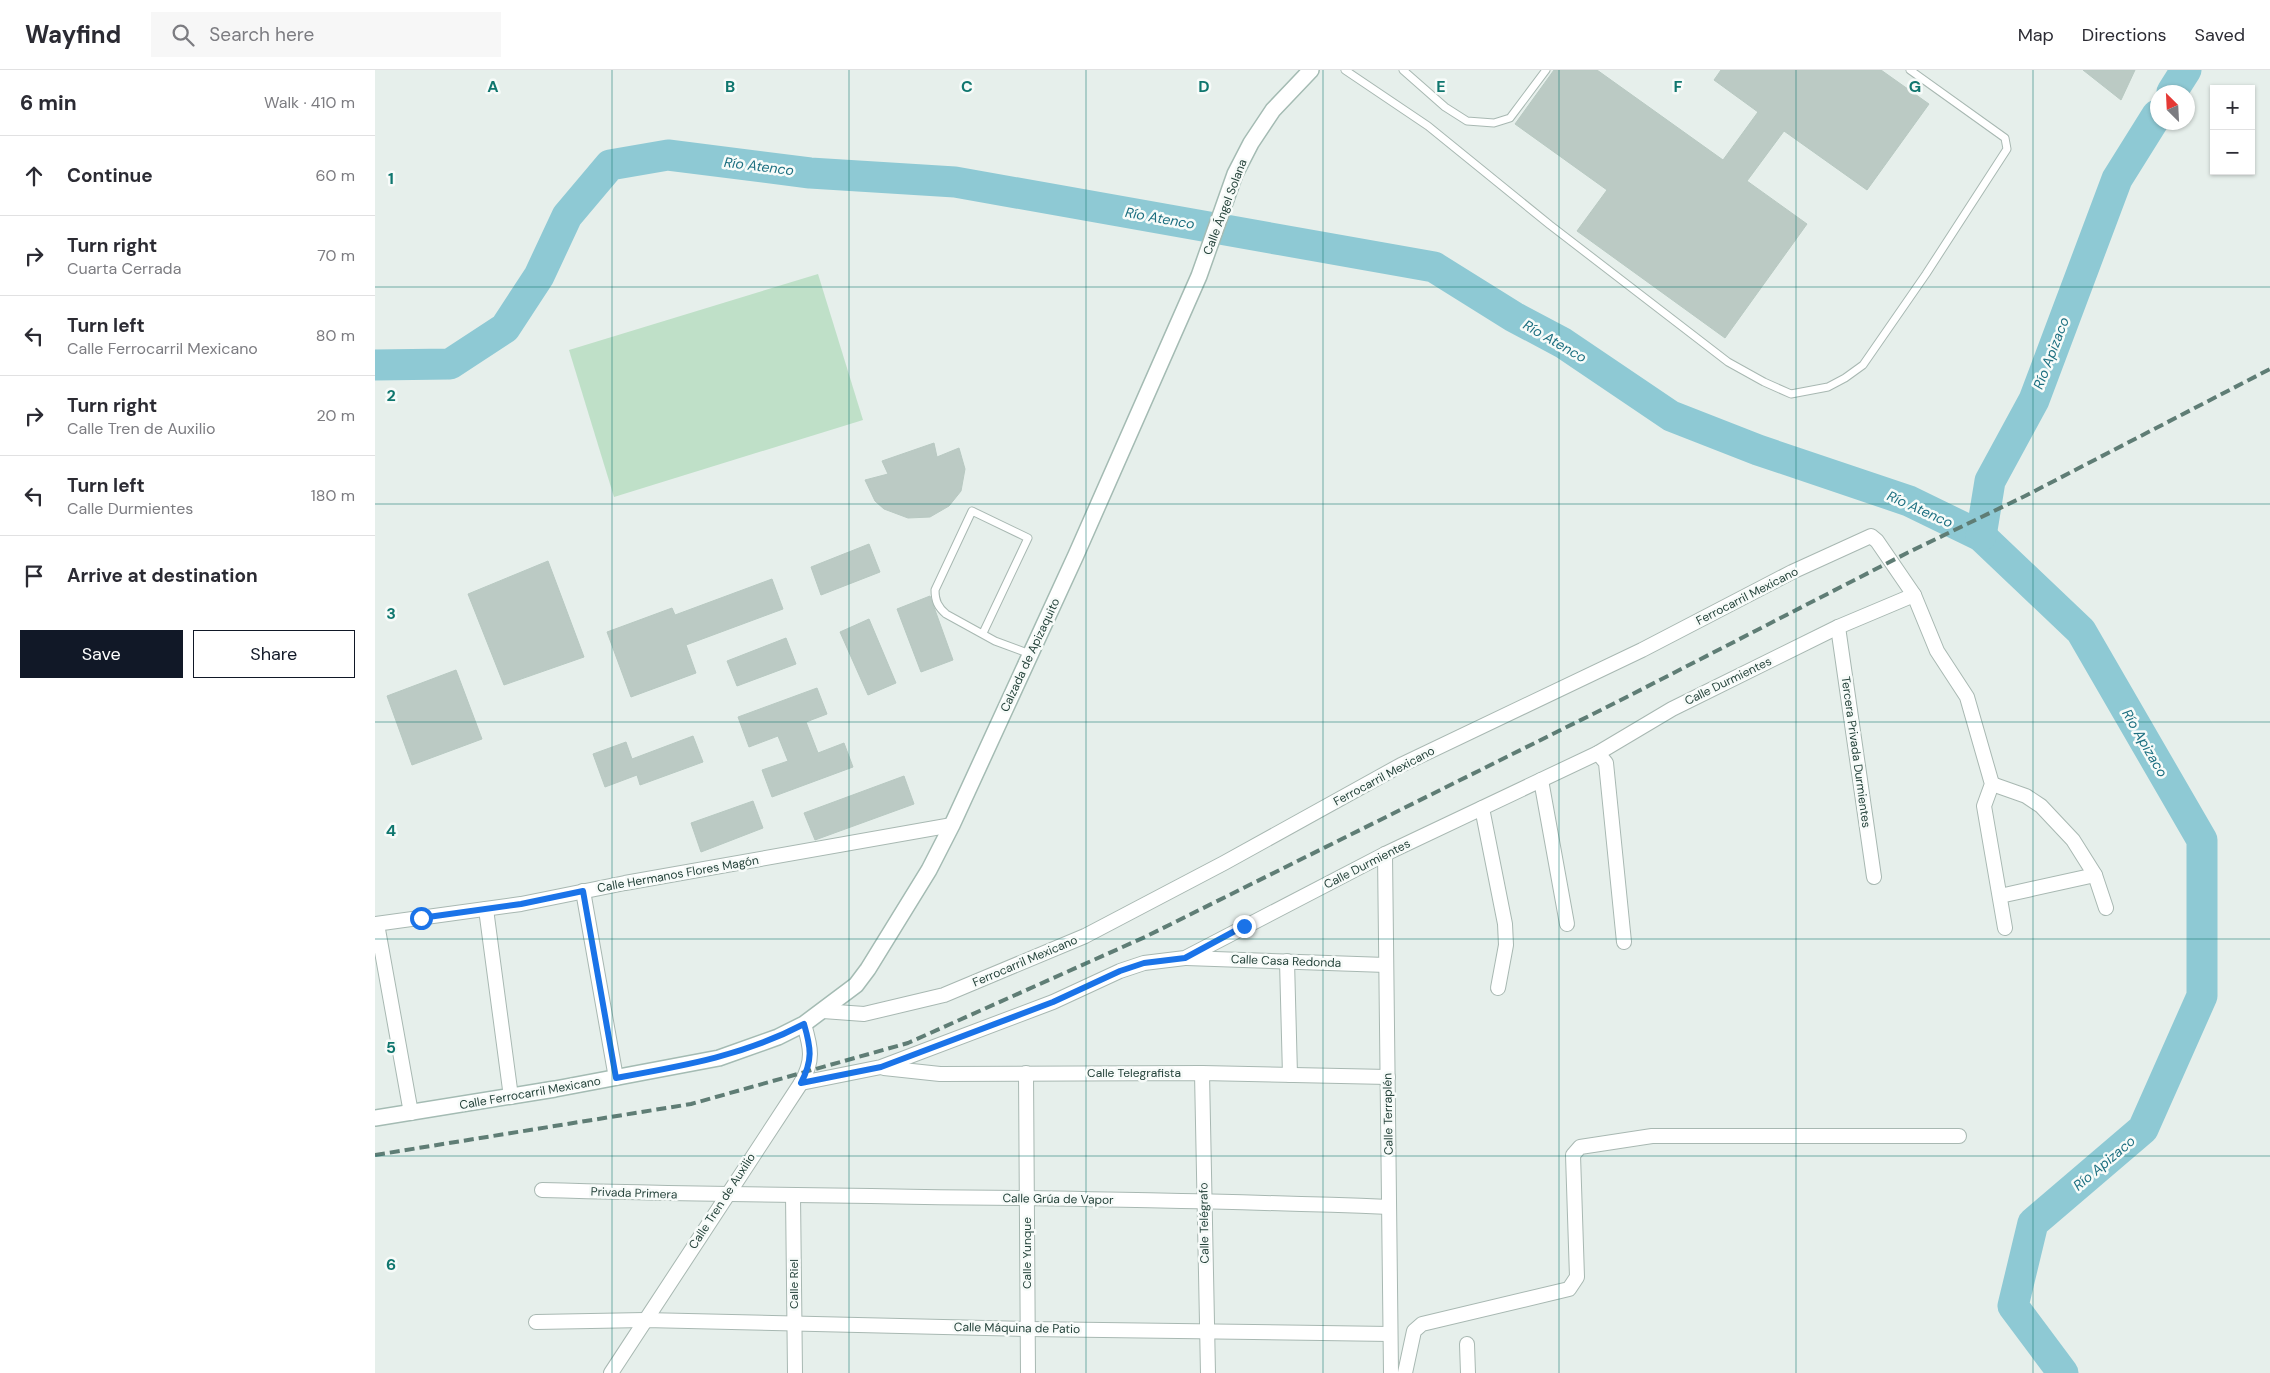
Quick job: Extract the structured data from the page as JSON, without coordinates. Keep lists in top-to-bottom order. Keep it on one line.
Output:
{"streets":{"main road":["Calle Ángel Solana","Calzada de Apizaquito","Calle Ferrocarril Mexicano"],"street":["Ferrocarril Mexicano","Calle Durmientes","Tercera Privada Durmientes","Calle Hermanos Flores Magón","Calle Casa Redonda","Calle Telegrafista","Calle Terraplén","Privada Primera","Calle Grúa de Vapor","Calle Tren de Auxilio","Calle Telégrafo","Calle Yunque","Calle Riel","Calle Máquina de Patio"]},"crossings":[["Calle Ángel Solana","Calzada de Apizaquito"],["Ferrocarril Mexicano","Calzada de Apizaquito"],["Ferrocarril Mexicano","Calle Durmientes"],["Ferrocarril Mexicano","Calle Ferrocarril Mexicano"],["Calzada de Apizaquito","Calle Hermanos Flores Magón"],["Calzada de Apizaquito","Calle Ferrocarril Mexicano"],["Calle Durmientes","Tercera Privada Durmientes"],["Calle Durmientes","Calle Casa Redonda"],["Calle Durmientes","Calle Telegrafista"],["Calle Durmientes","Calle Terraplén"],["Calle Durmientes","Calle Tren de Auxilio"],["Calle Casa Redonda","Calle Terraplén"],["Calle Telegrafista","Calle Terraplén"],["Calle Telegrafista","Calle Telégrafo"],["Calle Telegrafista","Calle Yunque"],["Calle Ferrocarril Mexicano","Calle Tren de Auxilio"],["Calle Terraplén","Calle Grúa de Vapor"],["Calle Terraplén","Calle Máquina de Patio"],["Privada Primera","Calle Grúa de Vapor"],["Privada Primera","Calle Tren de Auxilio"],["Calle Grúa de Vapor","Calle Tren de Auxilio"],["Calle Grúa de Vapor","Calle Telégrafo"],["Calle Grúa de Vapor","Calle Yunque"],["Calle Grúa de Vapor","Calle Riel"],["Calle Tren de Auxilio","Calle Máquina de Patio"],["Calle Telégrafo","Calle Máquina de Patio"],["Calle Yunque","Calle Máquina de Patio"],["Calle Riel","Calle Máquina de Patio"]],"water":["Río Atenco","Río Apizaco"],"north":"top left","page":{"header":"Wayfind","search":"Search here","nav":["Map","Directions","Saved"],"heading":["6 min","Walk · 410 m"],"map_buttons":["+","−"],"list":[["Continue","60 m"],["Turn right","Cuarta Cerrada","70 m"],["Turn left","Calle Ferrocarril Mexicano","80 m"],["Turn right","Calle Tren de Auxilio","20 m"],["Turn left","Calle Durmientes","180 m"],"Arrive at destination"],"buttons":["Save","Share"]},"grid":{"columns":["A","B","C","D","E","F","G"],"rows":["1","2","3","4","5","6"]}}
